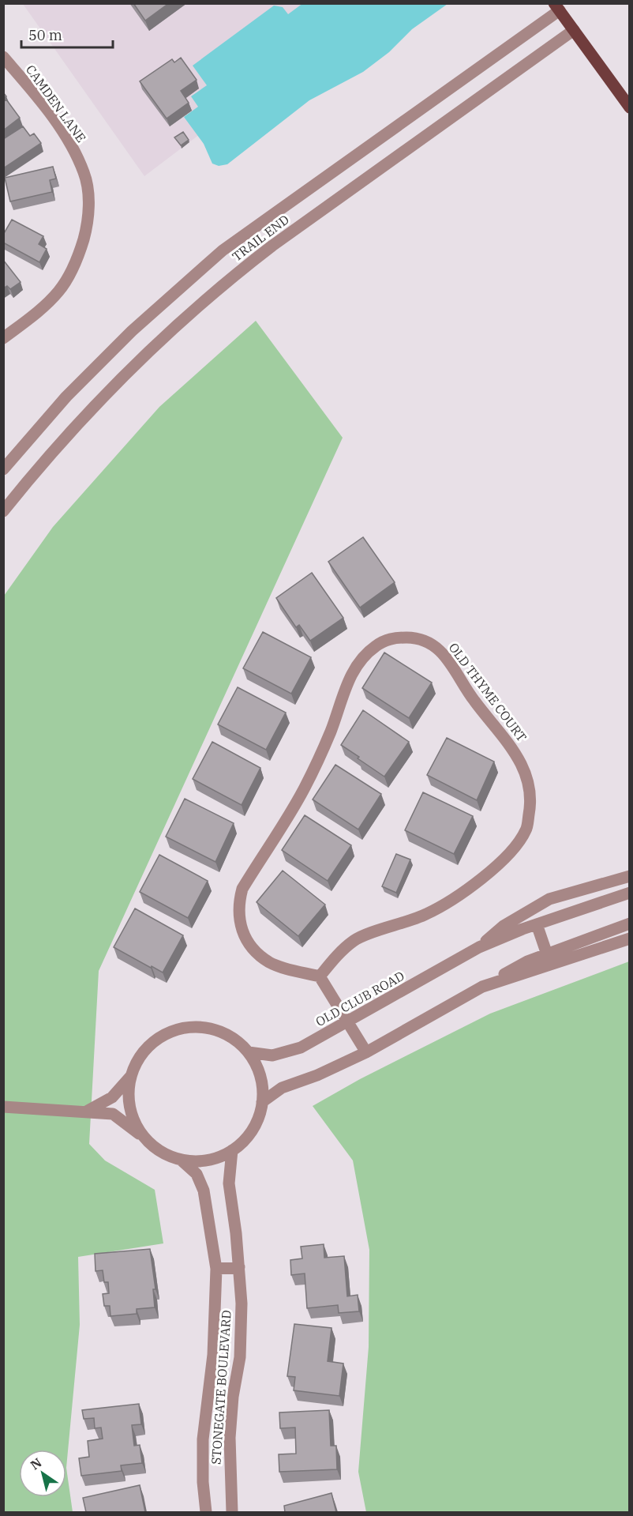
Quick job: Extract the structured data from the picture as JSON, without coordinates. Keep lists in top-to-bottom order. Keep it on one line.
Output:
{"streets":{"street":["CAMDEN LANE","TRAIL END","OLD THYME COURT","OLD CLUB ROAD","STONEGATE BOULEVARD"]},"crossings":[["OLD CLUB ROAD","STONEGATE BOULEVARD"]],"scale_bar":"50 m","north":"top left"}
